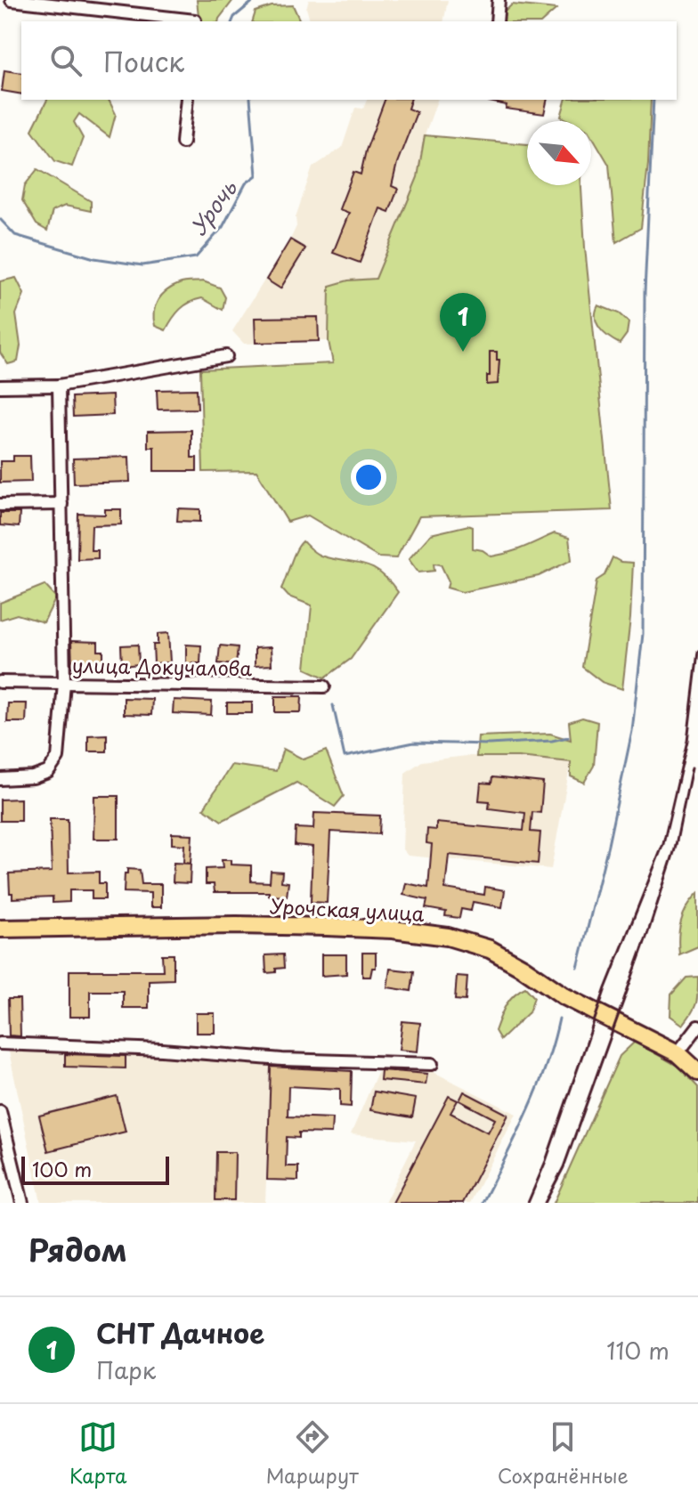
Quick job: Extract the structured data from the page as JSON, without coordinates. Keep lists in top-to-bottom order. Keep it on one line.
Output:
{"streets":{"main road":["Урочская улица"],"street":["улица Докучалова"]},"water":["Урочь"],"scale_bar":"100 m","north":"bottom right","page":{"search":"Поиск","pins":"1","scale":"100 m","heading":"Рядом","list":[{"mark":"1","name":"СНТ Дачное","note":"Парк","value":"110 m"}],"nav":["Карта","Маршрут","Сохранённые"]}}
